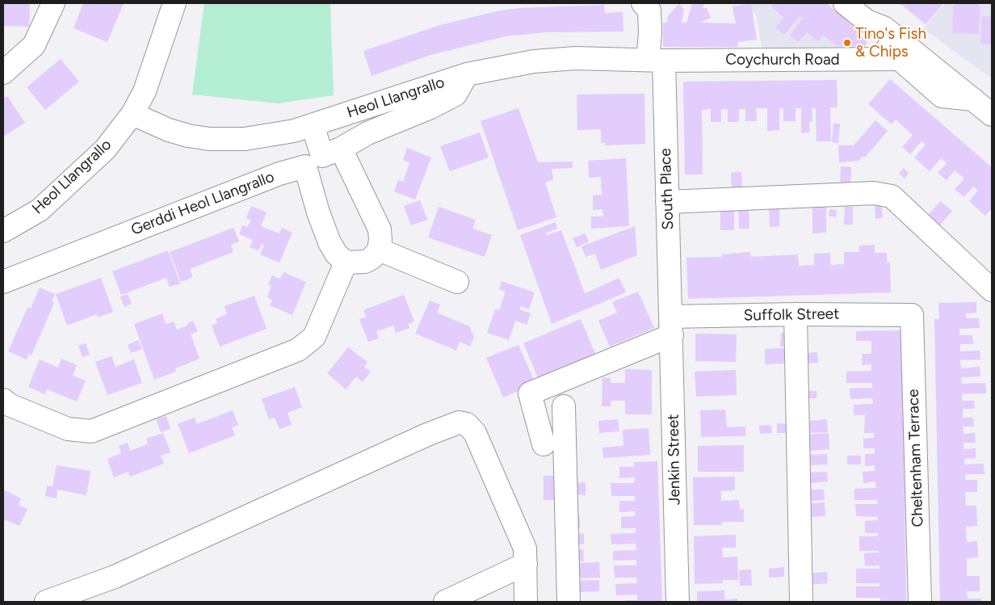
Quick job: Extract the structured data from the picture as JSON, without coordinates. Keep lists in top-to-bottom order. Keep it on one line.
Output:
{"streets":{"street":["Coychurch Road","Heol Llangrallo","South Place","Gerddi Heol Llangrallo","Suffolk Street","Cheltenham Terrace","Jenkin Street"]},"crossings":[["Coychurch Road","Heol Llangrallo"],["Coychurch Road","South Place"],["Heol Llangrallo","South Place"],["Heol Llangrallo","Gerddi Heol Llangrallo"],["South Place","Suffolk Street"],["South Place","Jenkin Street"],["Suffolk Street","Cheltenham Terrace"],["Suffolk Street","Jenkin Street"]],"places":["Tino's Fish & Chips"]}
